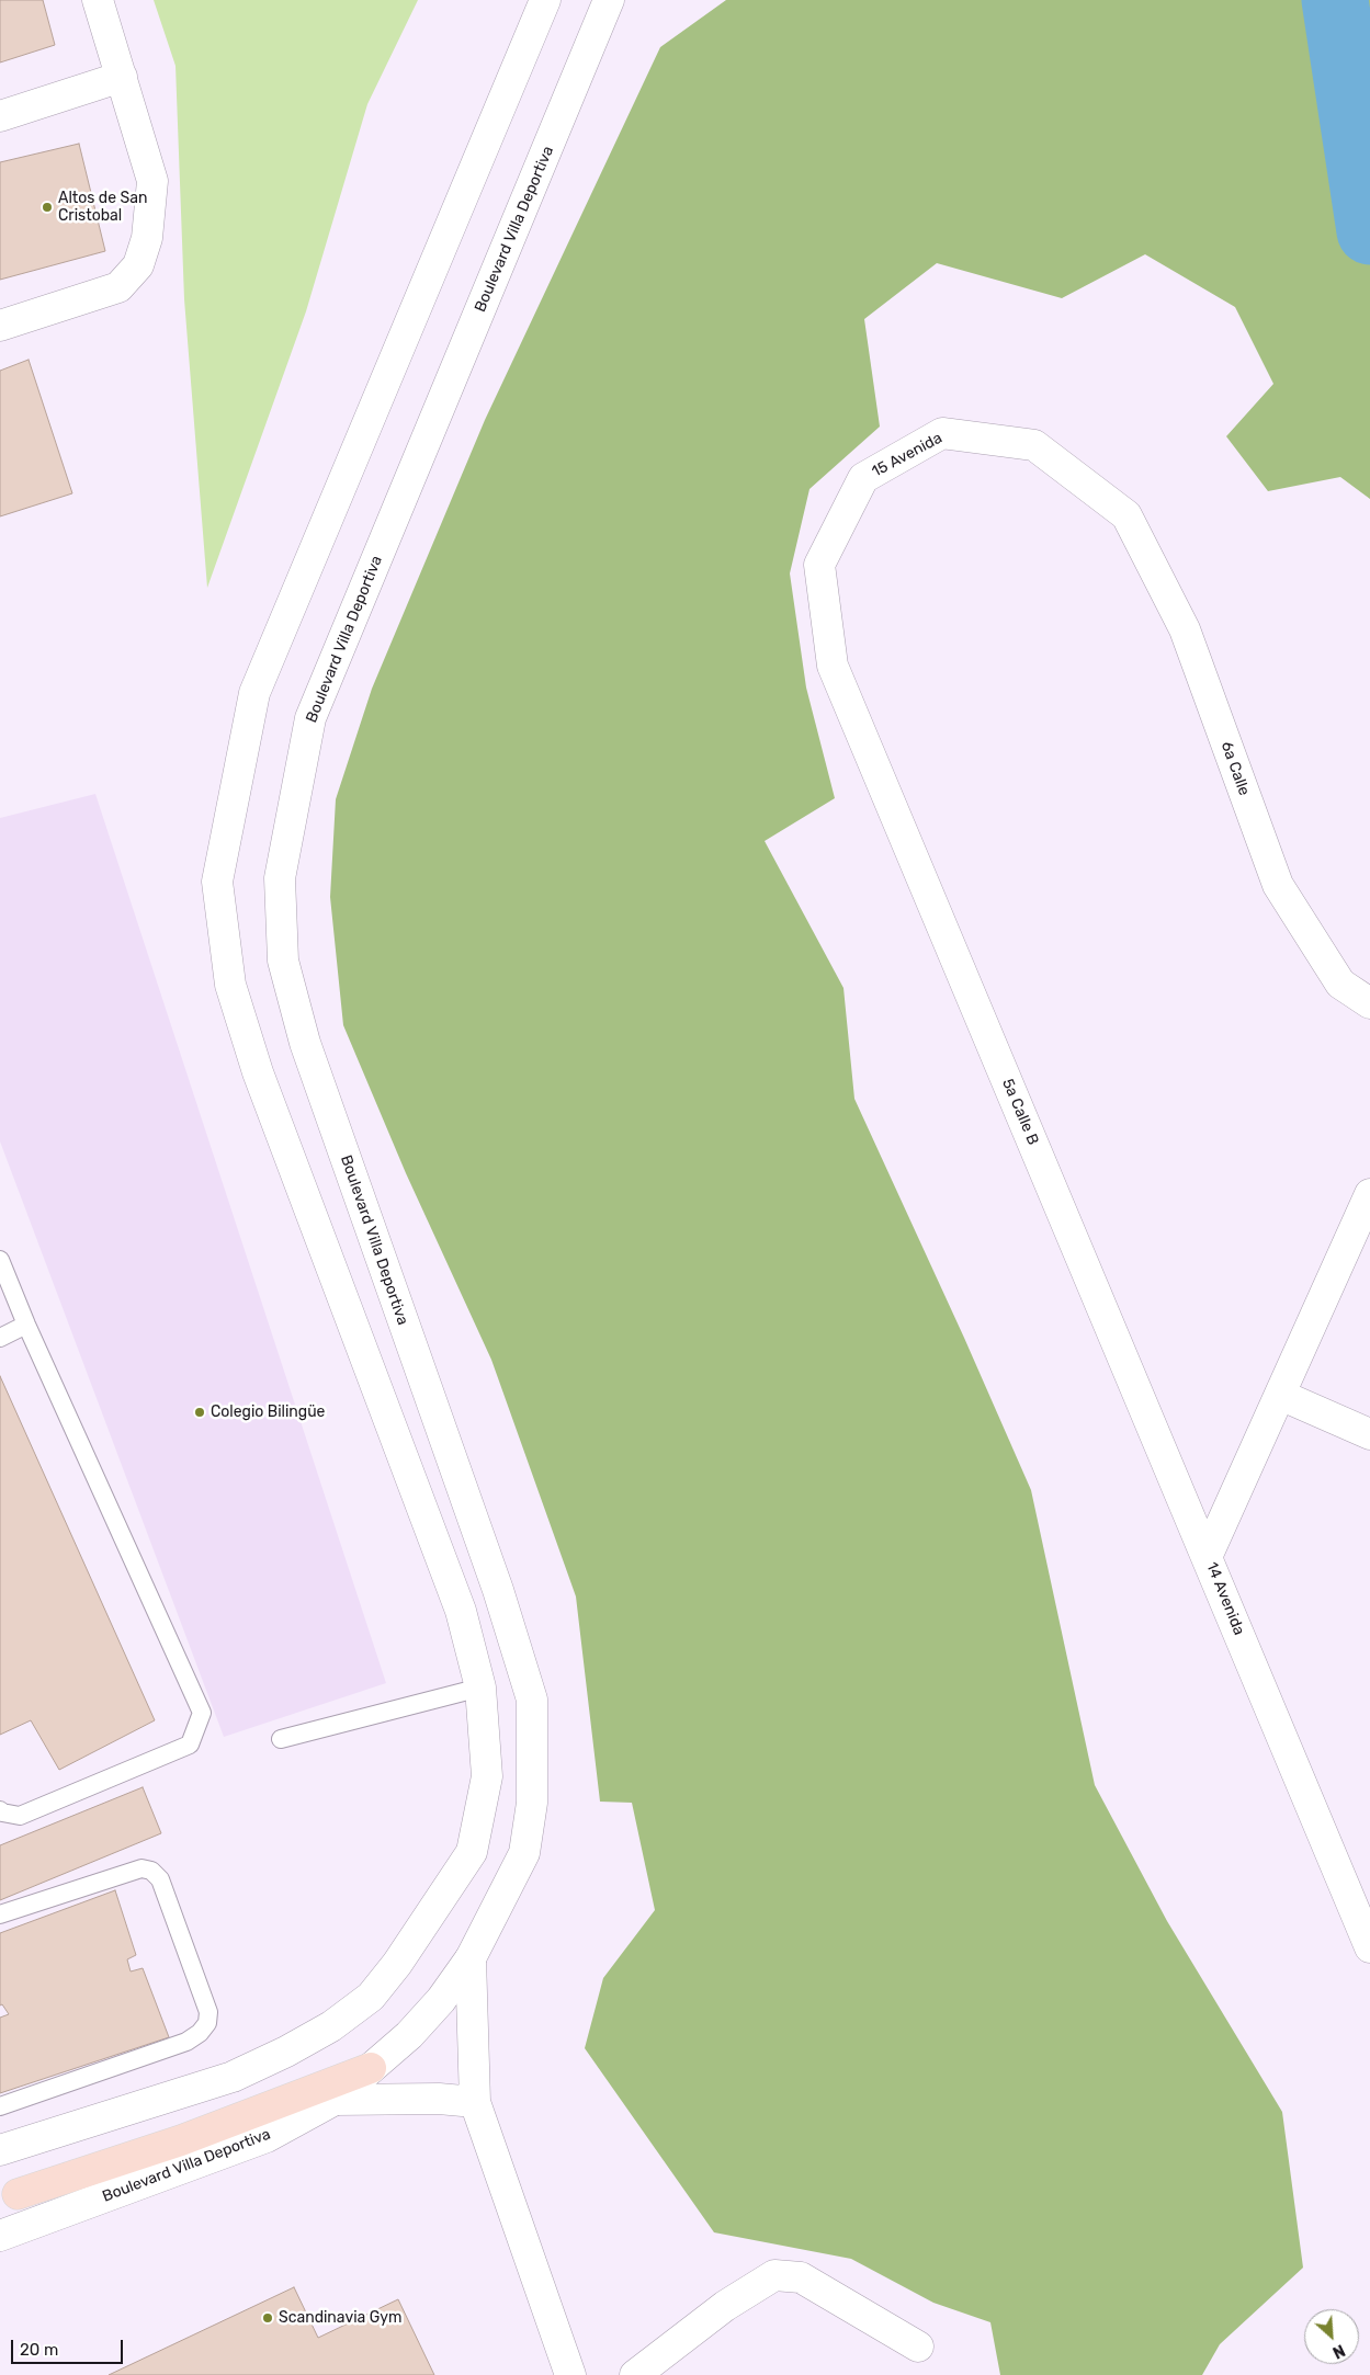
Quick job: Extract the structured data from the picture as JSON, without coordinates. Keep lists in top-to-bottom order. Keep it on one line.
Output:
{"streets":{"main road":["Boulevard Villa Deportiva","15 Avenida","6a Calle","5a Calle B","14 Avenida"]},"crossings":[["15 Avenida","6a Calle"],["15 Avenida","5a Calle B"],["5a Calle B","14 Avenida"]],"places":["Altos de San Cristobal","Colegio Bilingüe","Scandinavia Gym"],"scale_bar":"20 m","north":"bottom right"}
